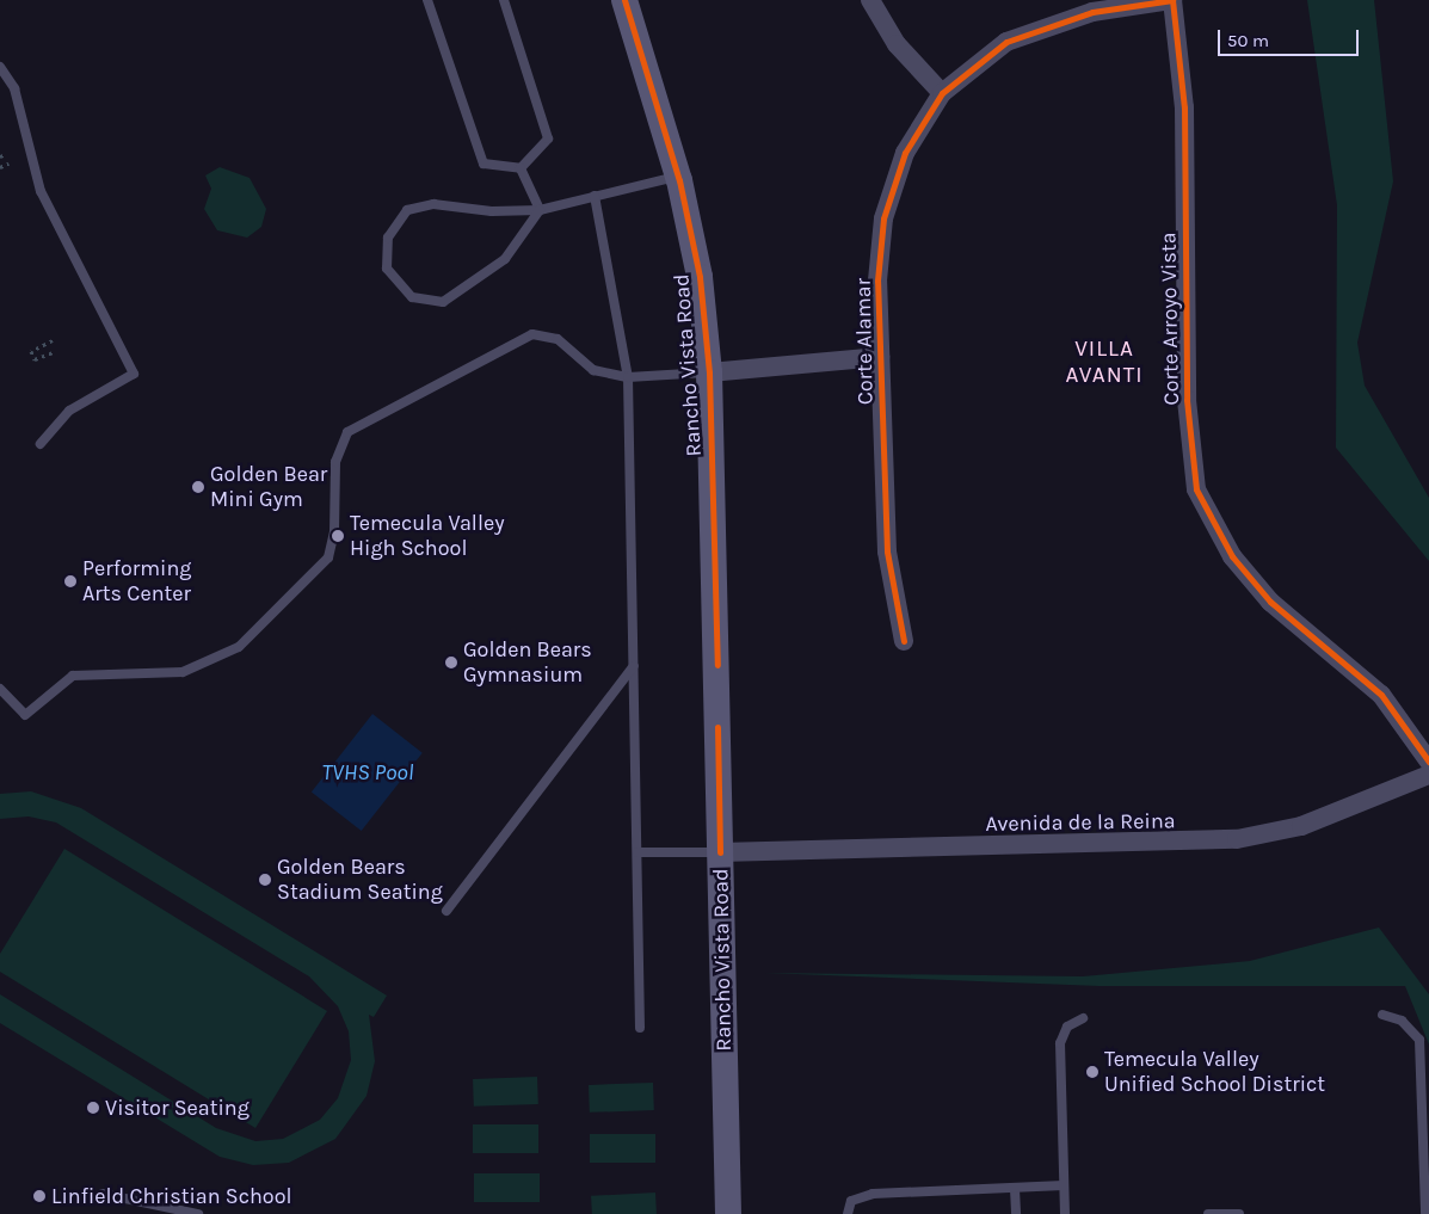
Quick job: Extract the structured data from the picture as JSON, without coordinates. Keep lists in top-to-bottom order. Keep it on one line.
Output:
{"streets":{"main road":["Rancho Vista Road"],"street":["Corte Arroyo Vista","Corte Alamar","Avenida de la Reina"]},"crossings":[["Corte Arroyo Vista","Corte Alamar"],["Rancho Vista Road","Avenida de la Reina"]],"districts":["VILLA AVANTI"],"water":["TVHS Pool"],"places":["Golden Bear Mini Gym","Temecula Valley High School","Performing Arts Center","Golden Bears Gymnasium","Golden Bears Stadium Seating","Temecula Valley Unified School District","Visitor Seating","Linfield Christian School"],"scale_bar":"50 m"}
